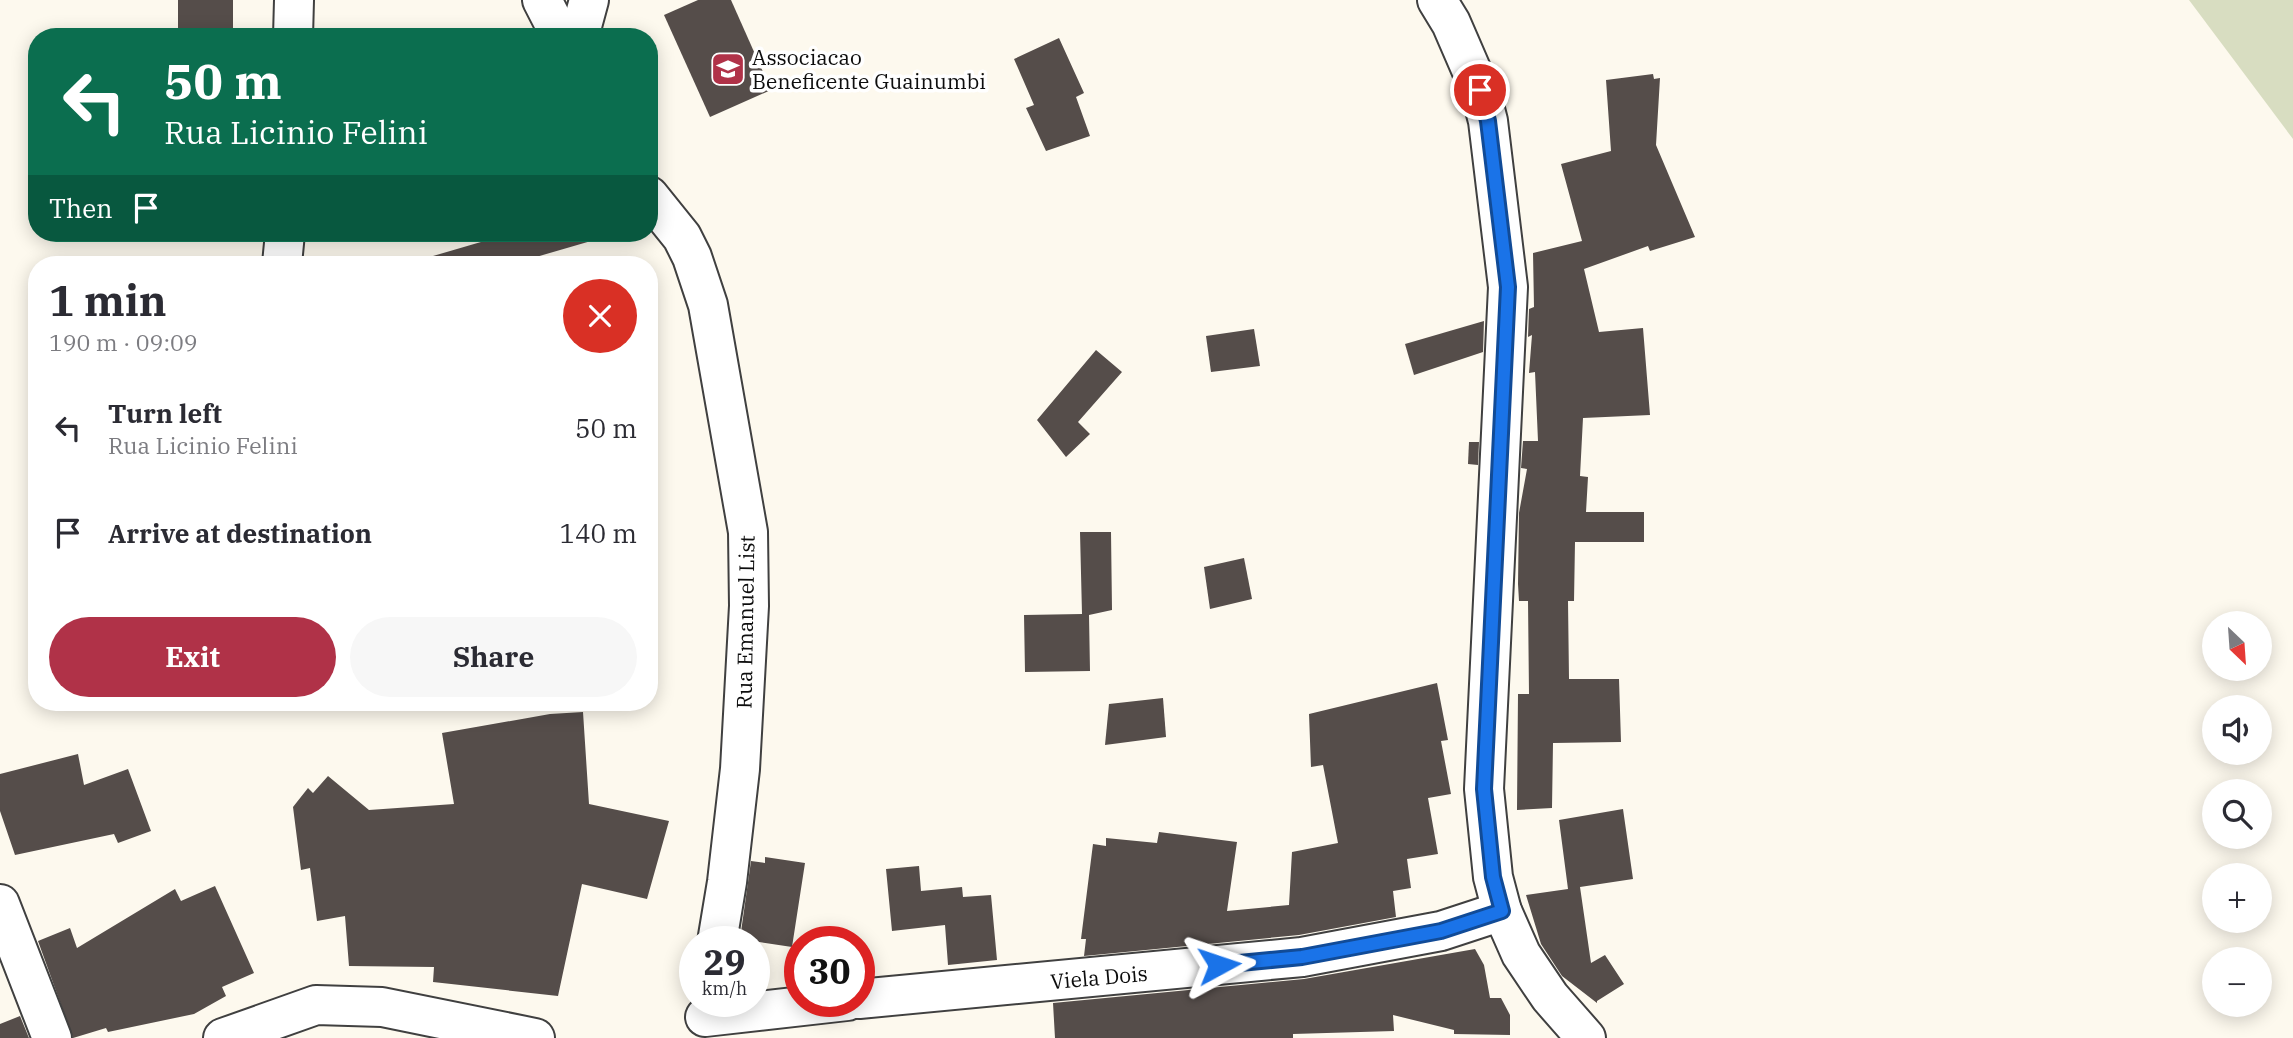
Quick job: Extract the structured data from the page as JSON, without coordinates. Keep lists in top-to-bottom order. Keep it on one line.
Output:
{"streets":{"street":["Rua Emanuel List","Viela Dois"]},"places":{"school or university":["Associacao Beneficente Guainumbi"]},"north":"bottom right","page":{"turn":["50 m","Rua Licinio Felini"],"then":"Then","heading":["1 min","190 m · 09:09"],"list":[{"name":"Turn left","note":"Rua Licinio Felini","value":"50 m"},{"name":"Arrive at destination","value":"140 m"}],"buttons":["Exit","Share"],"map_buttons":["+","−"],"speed":"29 km/h","limit":"30"}}
